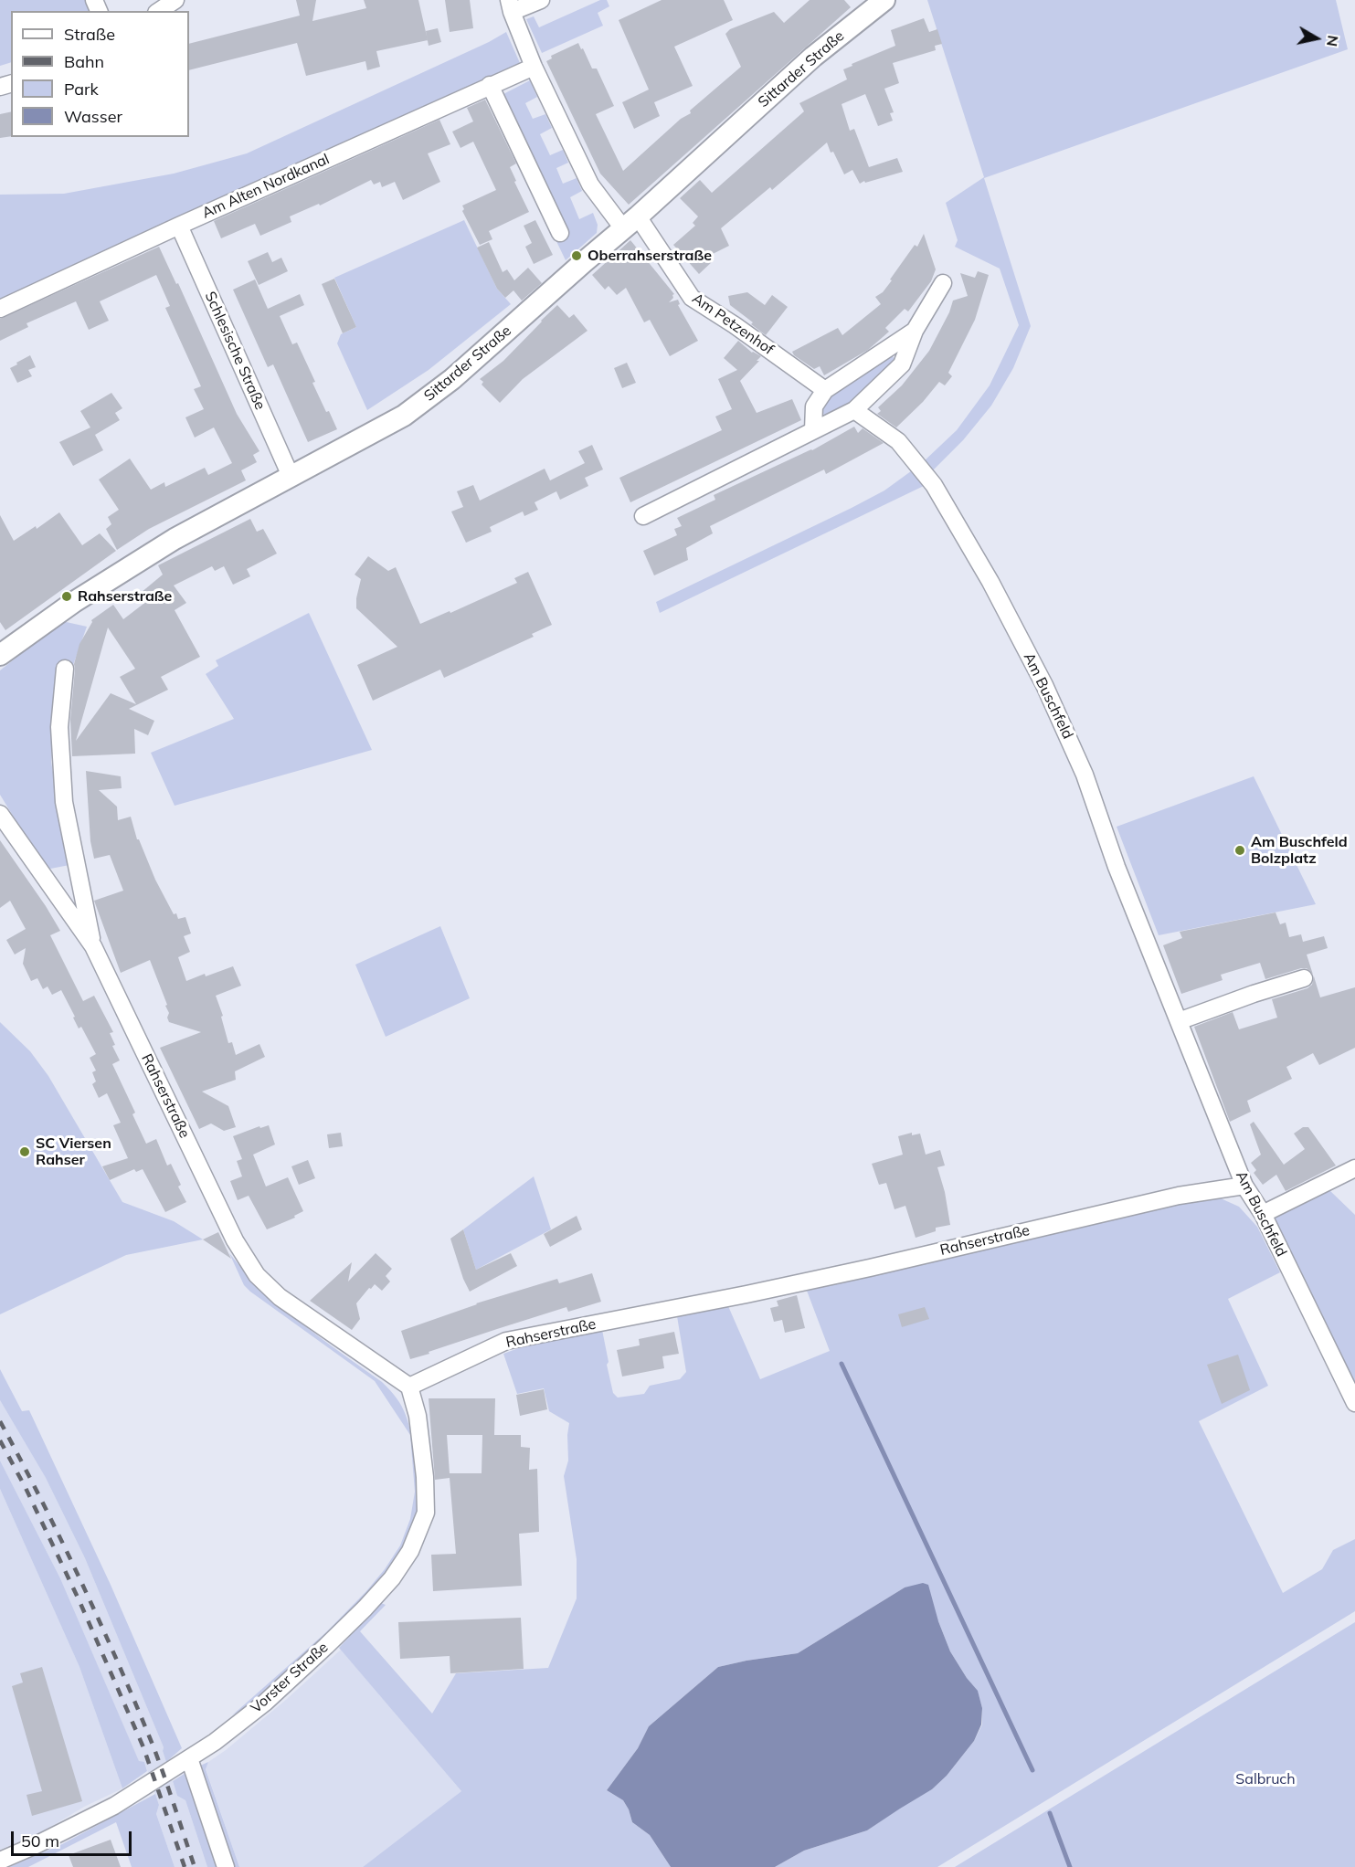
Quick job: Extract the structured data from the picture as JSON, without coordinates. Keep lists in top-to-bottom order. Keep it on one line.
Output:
{"streets":{"street":["Sittarder Straße","Am Alten Nordkanal","Am Petzenhof","Schlesische Straße","Am Buschfeld","Rahserstraße","Vorster Straße"]},"crossings":[["Sittarder Straße","Am Petzenhof"],["Sittarder Straße","Schlesische Straße"],["Am Alten Nordkanal","Schlesische Straße"],["Am Buschfeld","Rahserstraße"],["Rahserstraße","Vorster Straße"]],"parks":["Salbruch"],"places":["Oberrahserstraße","Rahserstraße","Am Buschfeld Bolzplatz","SC Viersen Rahser"],"legend":["Straße","Bahn","Park","Wasser"],"scale_bar":"50 m","north":"right"}
